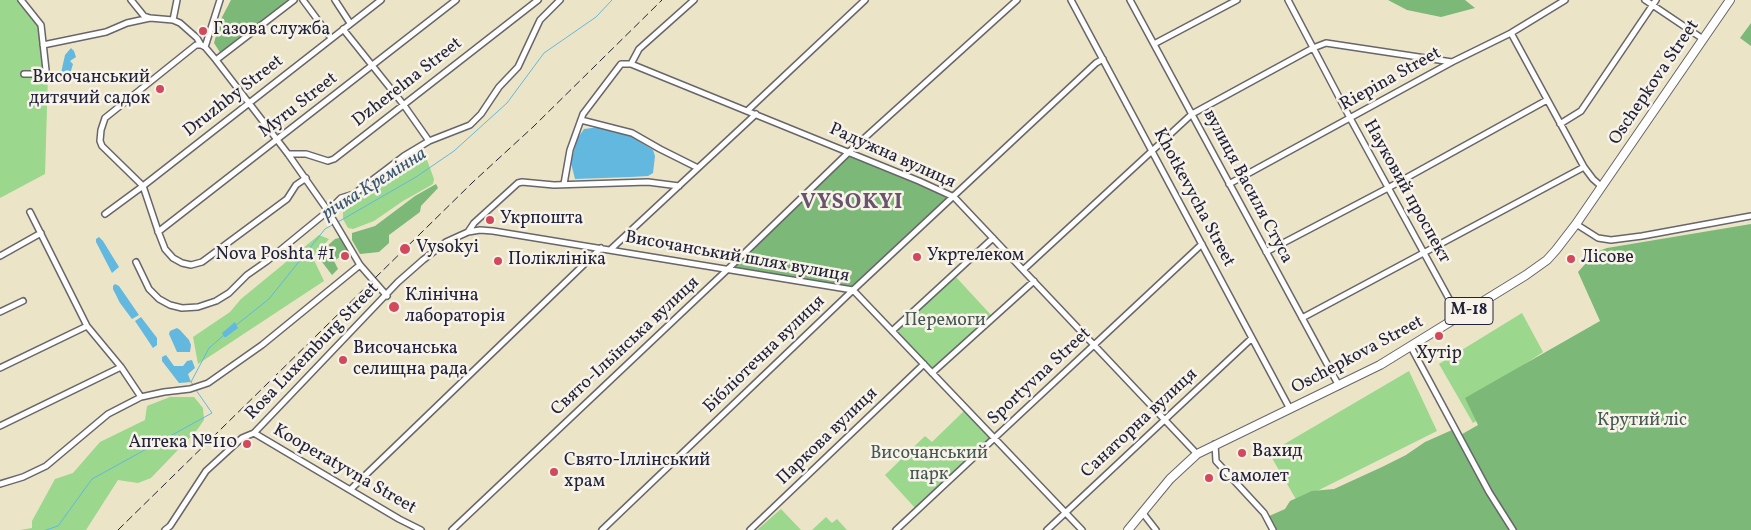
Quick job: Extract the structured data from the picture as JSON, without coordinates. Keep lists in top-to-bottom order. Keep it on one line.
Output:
{"streets":{"highway":["Oschepkova Street","М-18"],"street":["Riepina Street","Dzherelna Street","Druzhby Street","Myru Street","Радужна вулиця","вулиця Василя Стуса","Науковий проспект","Khotkevycha Street","Височанський шлях вулиця","Свято-Ільїнська вулиця","Rosa Luxemburg Street","Бібліотечна вулиця","Sportyvna Street","Санаторна вулиця","Паркова вулиця","Kooperatyvna Street"]},"crossings":[["Riepina Street","вулиця Василя Стуса"],["Riepina Street","Науковий проспект"],["Oschepkova Street","Радужна вулиця"],["Oschepkova Street","вулиця Василя Стуса"],["Oschepkova Street","Науковий проспект"],["Oschepkova Street","Khotkevycha Street"],["Радужна вулиця","Свято-Ільїнська вулиця"],["Радужна вулиця","Бібліотечна вулиця"],["Радужна вулиця","Sportyvna Street"],["Радужна вулиця","Санаторна вулиця"],["Khotkevycha Street","Бібліотечна вулиця"],["Khotkevycha Street","Sportyvna Street"],["Khotkevycha Street","Санаторна вулиця"],["Височанський шлях вулиця","Свято-Ільїнська вулиця"],["Височанський шлях вулиця","Rosa Luxemburg Street"],["Височанський шлях вулиця","Бібліотечна вулиця"],["Височанський шлях вулиця","Sportyvna Street"],["Височанський шлях вулиця","Санаторна вулиця"],["Височанський шлях вулиця","Паркова вулиця"],["Rosa Luxemburg Street","Kooperatyvna Street"]],"districts":["VYSOKYI"],"water":["річка Кремінна"],"parks":["Перемоги","Крутий ліс","Височанський парк"],"places":["Газова служба","Височанський дитячий садок","Укрпошта","Vysokyi","Nova Poshta #1","Укртелеком","Лісове","Поліклініка","Клінічна лабораторія","Хутір","Височанська селищна рада","Аптека №110","Вахид","Свято-Іллінський храм","Самолет"]}
